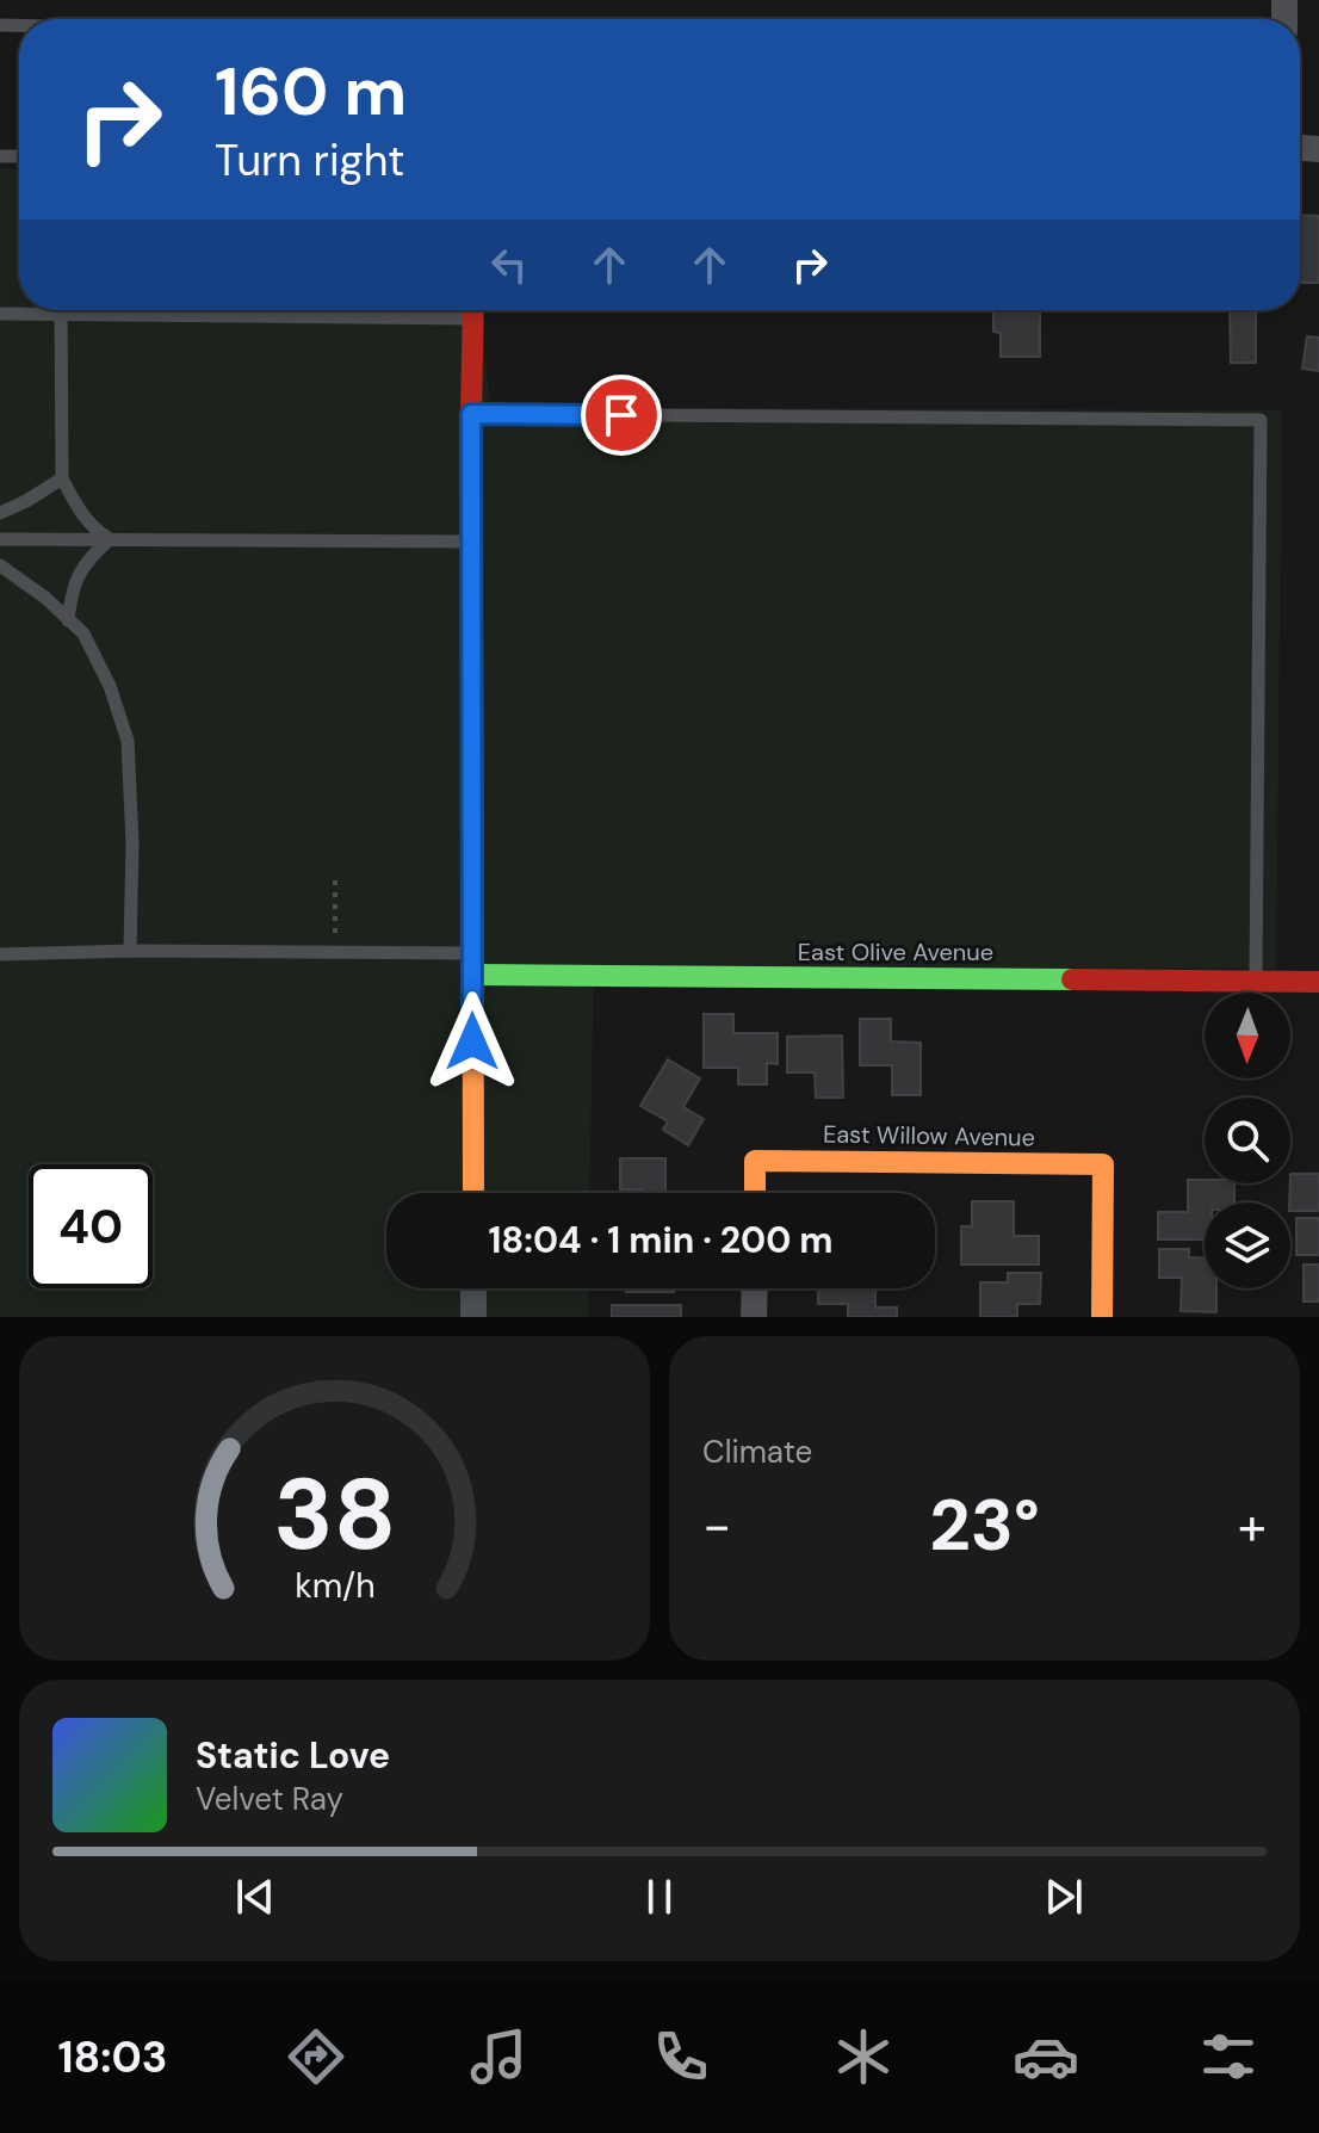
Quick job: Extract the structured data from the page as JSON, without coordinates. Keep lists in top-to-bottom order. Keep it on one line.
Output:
{"streets":{"street":["East Olive Avenue","East Willow Avenue"]},"north":"bottom","page":{"turn":["160 m","Turn right"],"limit":"40","trip":"18:04 · 1 min · 200 m","tile":"Climate","heat":["−","23°","+"],"song":["Static Love","Velvet Ray"],"tabs":"18:03","gauge":["38","km/h"]}}
